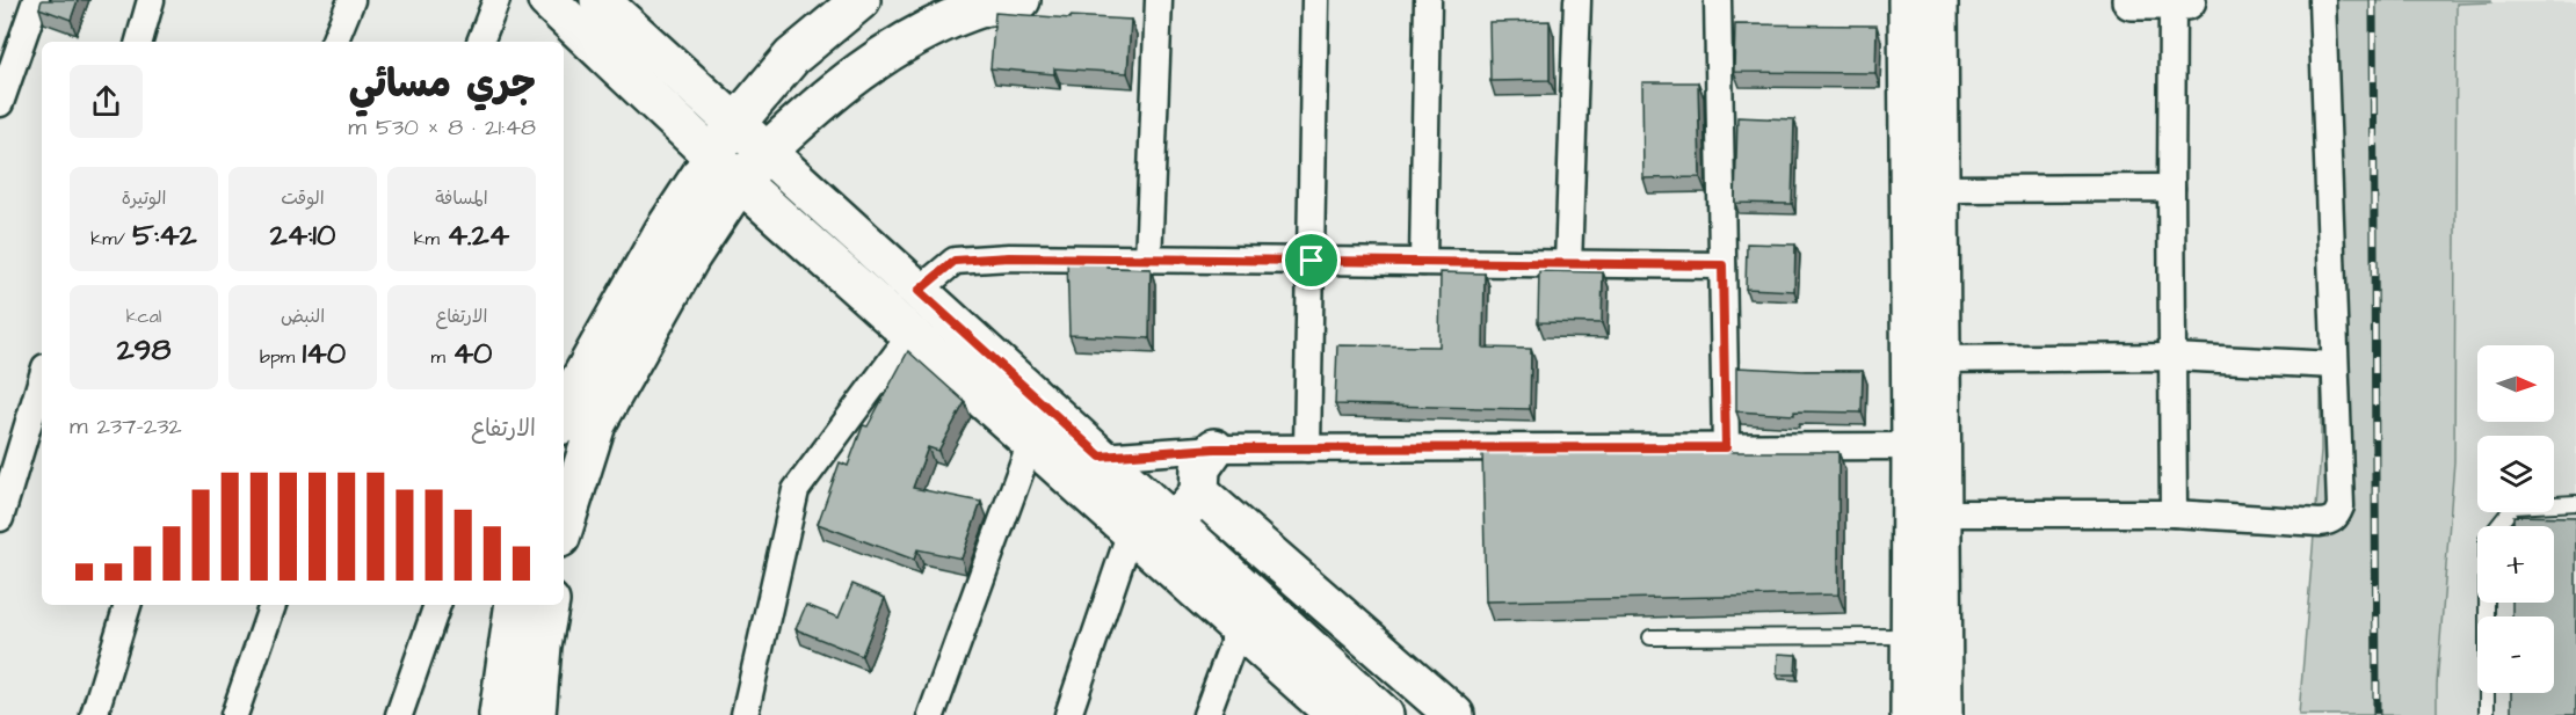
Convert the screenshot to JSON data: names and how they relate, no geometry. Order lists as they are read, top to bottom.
{
  "north": "right",
  "page": {
    "heading": ["جري مسائي", "21:48 · 8 × 530 m"],
    "stats": [
      ["المسافة", "4.24 km"],
      ["الوقت", "24:10"],
      ["الوتيرة", "5:42 /km"],
      ["الارتفاع", "40 m"],
      ["النبض", "140 bpm"],
      ["kcal", "298"]
    ],
    "map_buttons": ["+", "−"],
    "chart": ["الارتفاع", "232–237 m"]
  }
}
